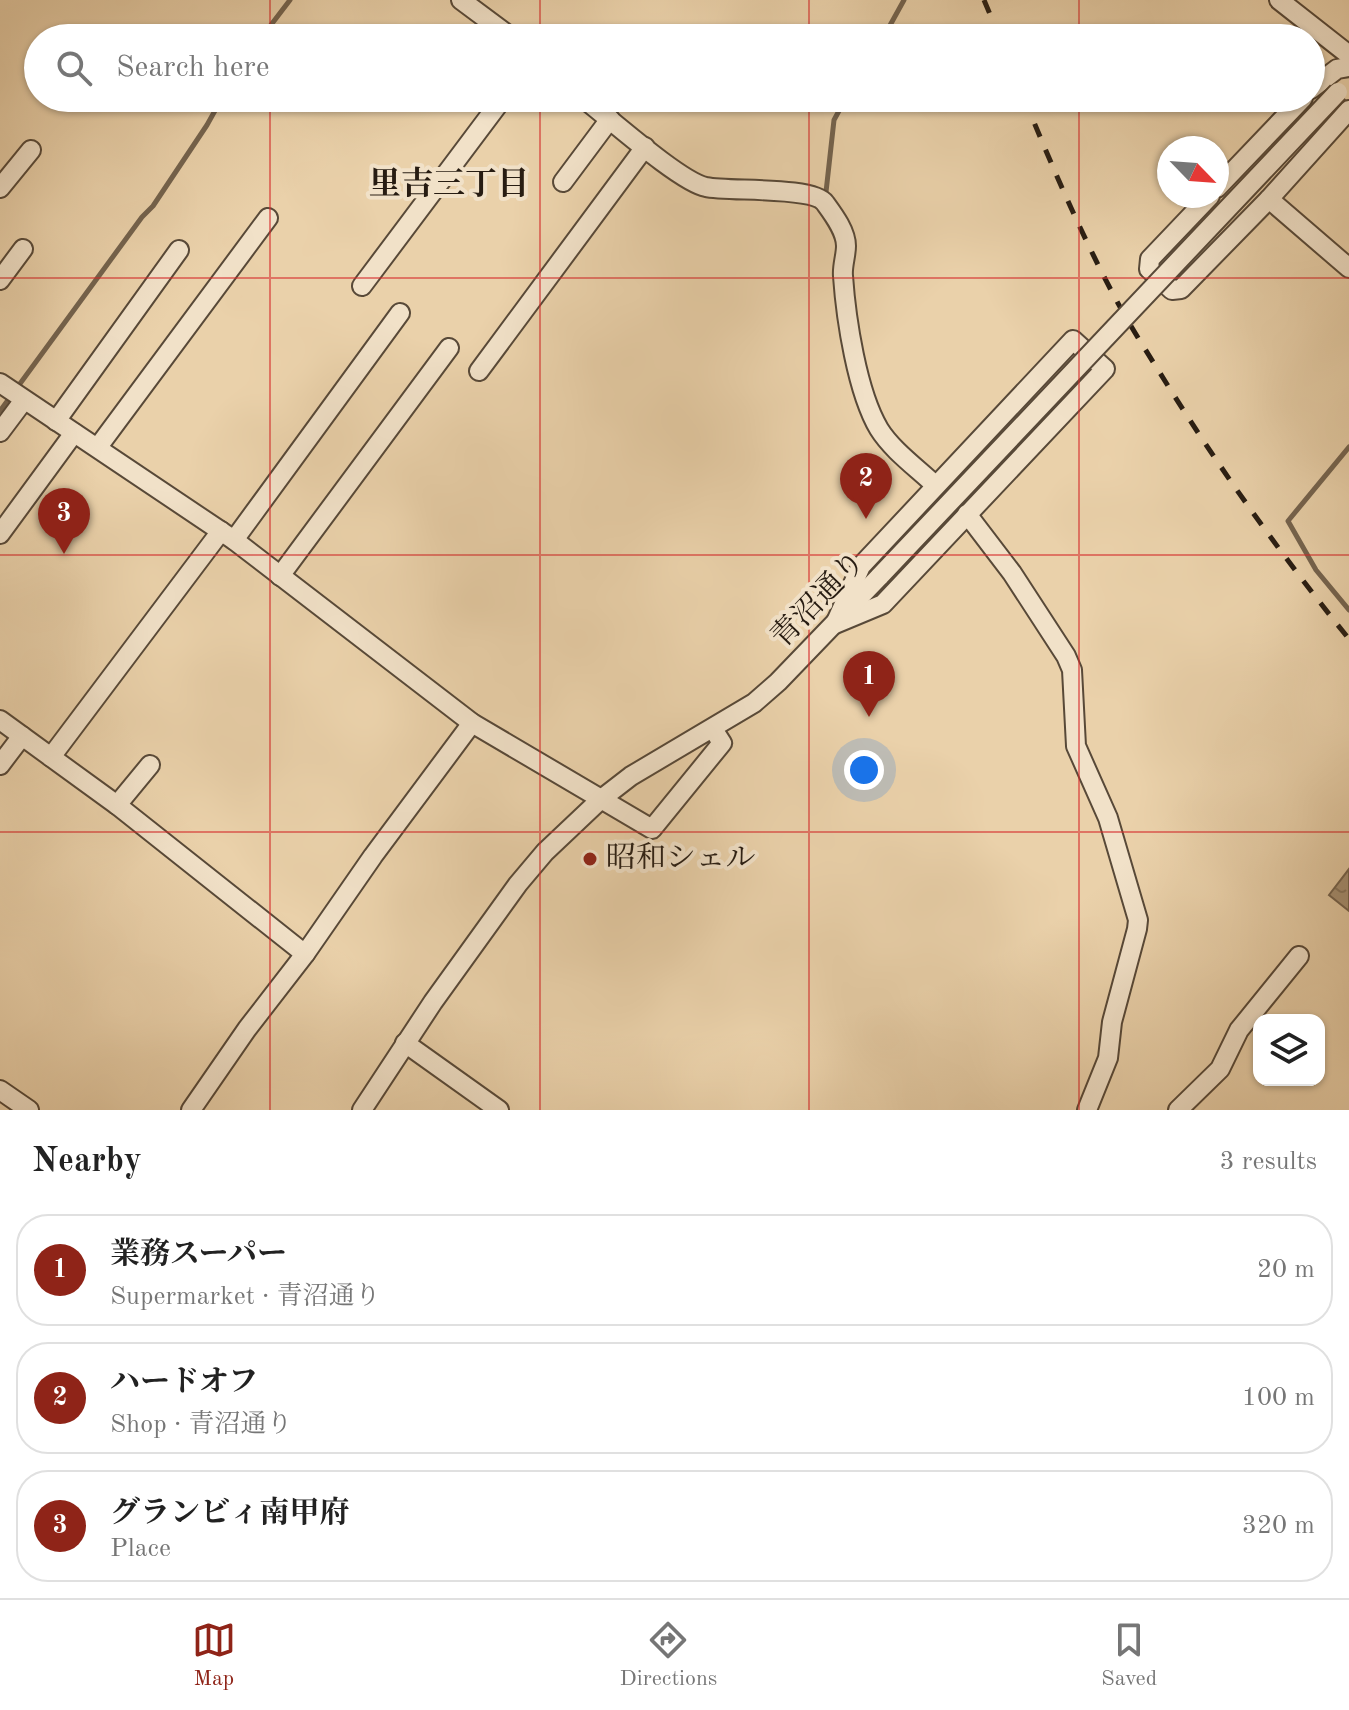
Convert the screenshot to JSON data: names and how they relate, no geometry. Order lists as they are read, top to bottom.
{
  "streets": {
    "street": ["青沼通り"]
  },
  "districts": ["里吉三丁目"],
  "places": ["昭和シェル"],
  "north": "bottom right",
  "page": {
    "search": "Search here",
    "pins": ["2", "3", "1"],
    "heading": ["Nearby", "3 results"],
    "list": [
      {
        "mark": "1",
        "name": "業務スーパー",
        "note": "Supermarket · 青沼通り",
        "value": "20 m"
      },
      {
        "mark": "2",
        "name": "ハードオフ",
        "note": "Shop · 青沼通り",
        "value": "100 m"
      },
      {
        "mark": "3",
        "name": "グランビィ南甲府",
        "note": "Place",
        "value": "320 m"
      }
    ],
    "nav": ["Map", "Directions", "Saved"]
  }
}
